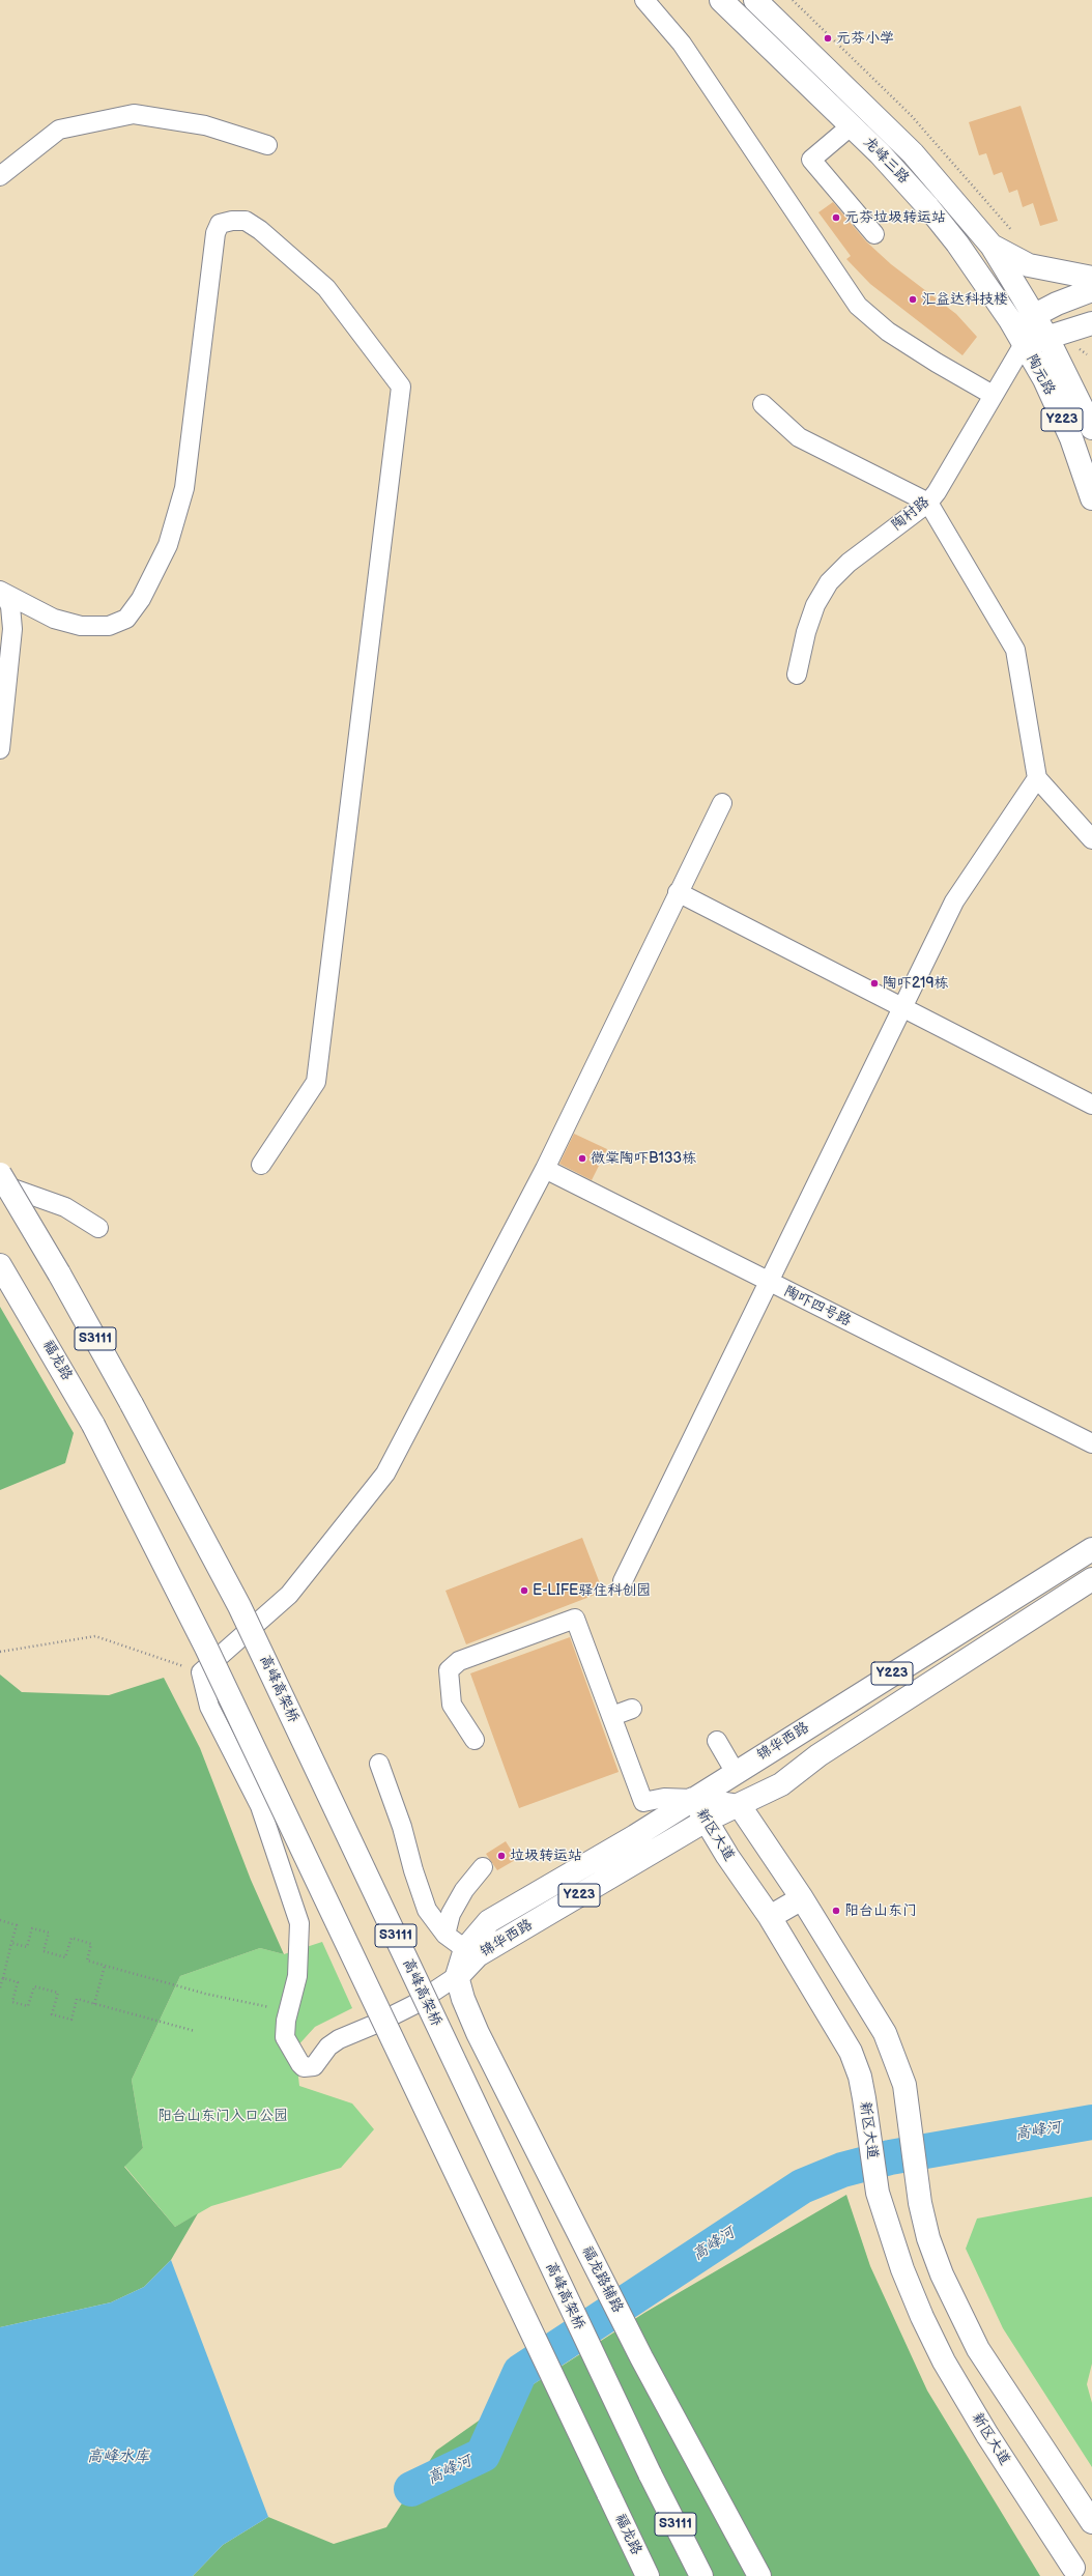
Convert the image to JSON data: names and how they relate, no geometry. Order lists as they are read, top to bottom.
{
  "streets": {
    "main road": [
      "龙峰三路",
      "陶元路",
      "Y223",
      "S3111",
      "福龙路",
      "高峰高架桥",
      "锦华西路",
      "新区大道",
      "福龙路辅路"
    ],
    "street": ["陶村路", "陶吓四号路"]
  },
  "crossings": [
    ["龙峰三路", "陶元路"],
    ["龙峰三路", "陶村路"],
    ["陶元路", "陶村路"],
    ["锦华西路", "新区大道"],
    ["锦华西路", "福龙路辅路"]
  ],
  "water": ["高峰河", "高峰水库"],
  "parks": ["阳台山东门入口公园"],
  "places": [
    "元芬小学",
    "元芬垃圾转运站",
    "汇益达科技楼",
    "陶吓219栋",
    "微棠陶吓B133栋",
    "E-LIFE驿住科创园",
    "垃圾转运站",
    "阳台山东门"
  ]
}
